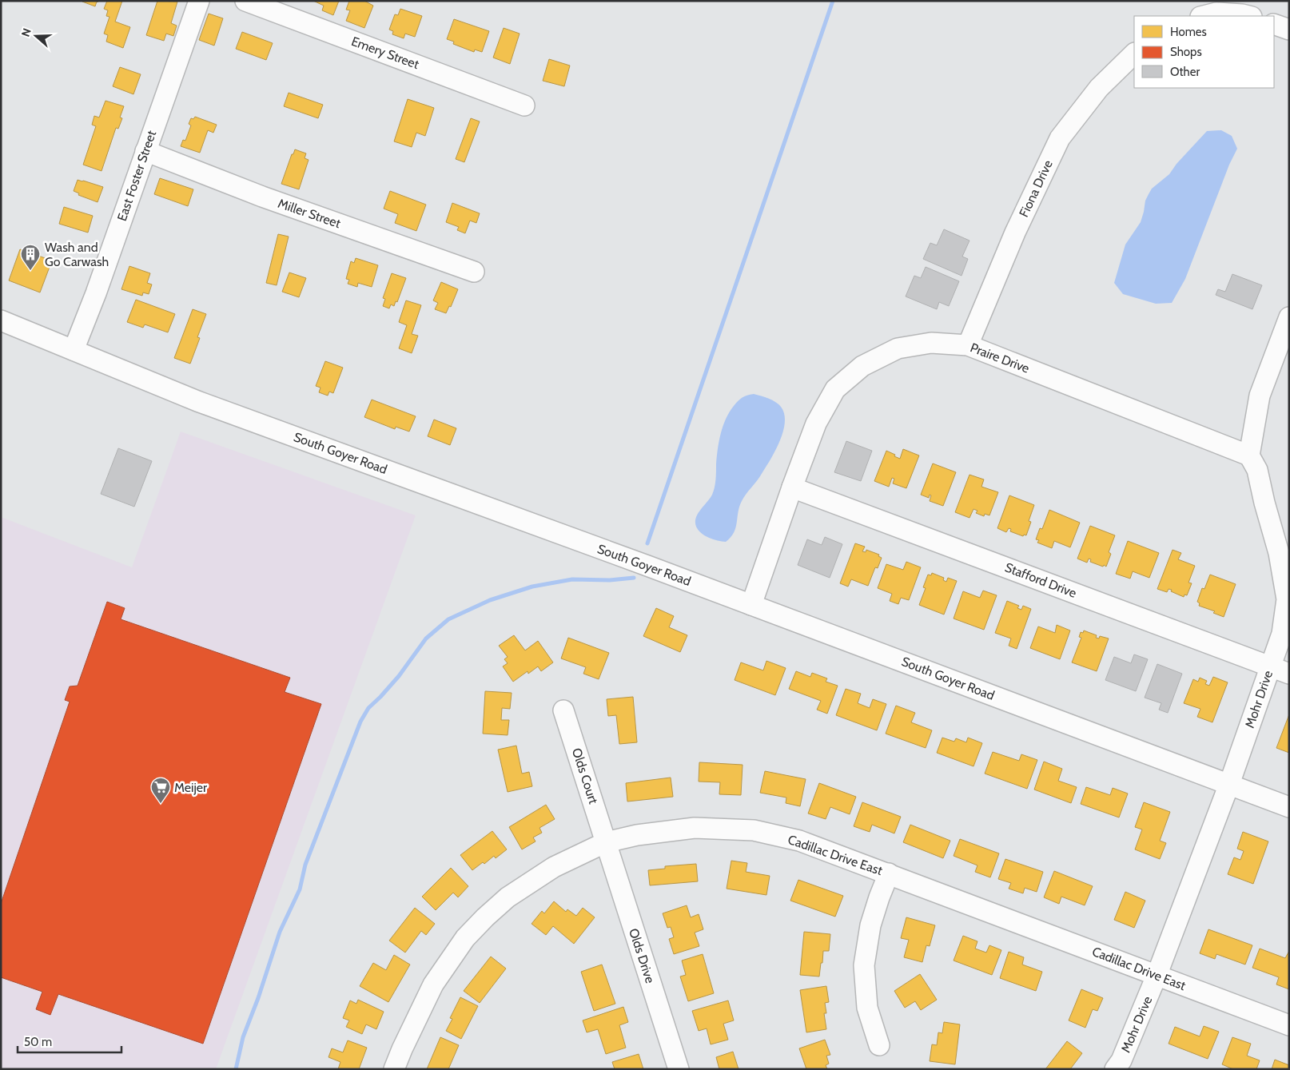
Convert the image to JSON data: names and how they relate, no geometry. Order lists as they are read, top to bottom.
{
  "streets": {
    "street": [
      "Emery Street",
      "East Foster Street",
      "Fiona Drive",
      "Miller Street",
      "Praire Drive",
      "South Goyer Road",
      "Stafford Drive",
      "Mohr Drive",
      "Olds Court",
      "Cadillac Drive East",
      "Olds Drive"
    ]
  },
  "crossings": [
    ["East Foster Street", "Miller Street"],
    ["East Foster Street", "South Goyer Road"],
    ["Fiona Drive", "Praire Drive"],
    ["Praire Drive", "South Goyer Road"],
    ["Praire Drive", "Stafford Drive"],
    ["Praire Drive", "Mohr Drive"],
    ["South Goyer Road", "Mohr Drive"],
    ["Stafford Drive", "Mohr Drive"],
    ["Mohr Drive", "Cadillac Drive East"],
    ["Olds Court", "Cadillac Drive East"],
    ["Olds Court", "Olds Drive"],
    ["Cadillac Drive East", "Olds Drive"]
  ],
  "places": {
    "building": ["Wash and Go Carwash"],
    "supermarket": ["Meijer"]
  },
  "legend": ["Homes", "Shops", "Other"],
  "scale_bar": "50 m",
  "north": "left"
}
